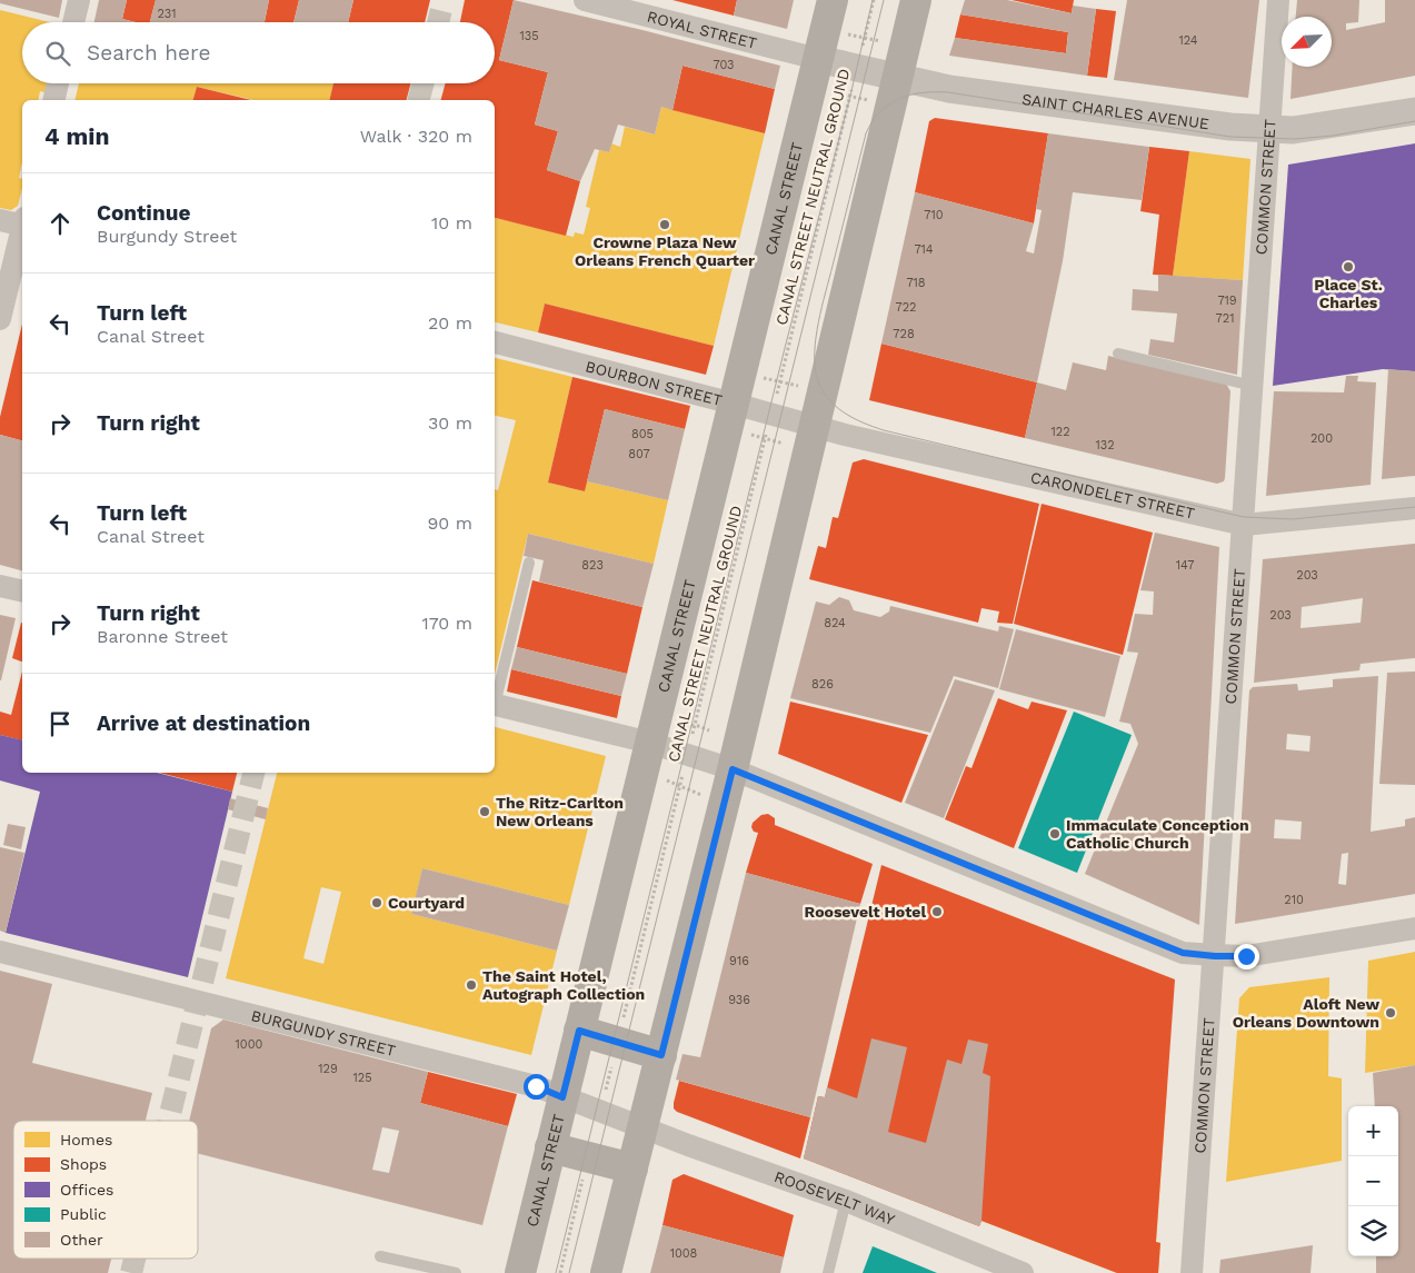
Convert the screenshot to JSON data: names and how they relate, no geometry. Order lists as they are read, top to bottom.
{
  "streets": {
    "main road": ["CANAL STREET"],
    "street": [
      "ROYAL STREET",
      "SAINT CHARLES AVENUE",
      "COMMON STREET",
      "BOURBON STREET",
      "CARONDELET STREET",
      "BURGUNDY STREET",
      "ROOSEVELT WAY"
    ],
    "path": ["CANAL STREET NEUTRAL GROUND"]
  },
  "crossings": [
    ["ROYAL STREET", "SAINT CHARLES AVENUE"],
    ["ROYAL STREET", "CANAL STREET"],
    ["SAINT CHARLES AVENUE", "COMMON STREET"],
    ["SAINT CHARLES AVENUE", "CANAL STREET NEUTRAL GROUND"],
    ["SAINT CHARLES AVENUE", "CANAL STREET"],
    ["COMMON STREET", "CARONDELET STREET"],
    ["CANAL STREET NEUTRAL GROUND", "BOURBON STREET"],
    ["CANAL STREET NEUTRAL GROUND", "BURGUNDY STREET"],
    ["CANAL STREET", "BOURBON STREET"],
    ["CANAL STREET", "BURGUNDY STREET"],
    ["BOURBON STREET", "CARONDELET STREET"],
    ["BURGUNDY STREET", "ROOSEVELT WAY"]
  ],
  "places": [
    "Crowne Plaza New Orleans French Quarter",
    "Place St. Charles",
    "The Ritz-Carlton New Orleans",
    "Immaculate Conception Catholic Church",
    "Courtyard",
    "Roosevelt Hotel",
    "The Saint Hotel, Autograph Collection",
    "Aloft New Orleans Downtown"
  ],
  "house_numbers": [
    "231",
    "135",
    "124",
    "703",
    "710",
    "714",
    "718",
    "719",
    "722",
    "721",
    "728",
    "122",
    "805",
    "200",
    "132",
    "807",
    "823",
    "147",
    "203",
    "203",
    "824",
    "826",
    "210",
    "916",
    "936",
    "1000",
    "129",
    "125",
    "1008"
  ],
  "legend": [
    "Homes",
    "Shops",
    "Offices",
    "Public",
    "Other"
  ],
  "north": "bottom left",
  "page": {
    "search": "Search here",
    "heading": ["4 min", "Walk · 320 m"],
    "list": [
      ["Continue", "Burgundy Street", "10 m"],
      ["Turn left", "Canal Street", "20 m"],
      ["Turn right", "30 m"],
      ["Turn left", "Canal Street", "90 m"],
      ["Turn right", "Baronne Street", "170 m"],
      "Arrive at destination"
    ],
    "map_buttons": ["+", "−"]
  }
}
